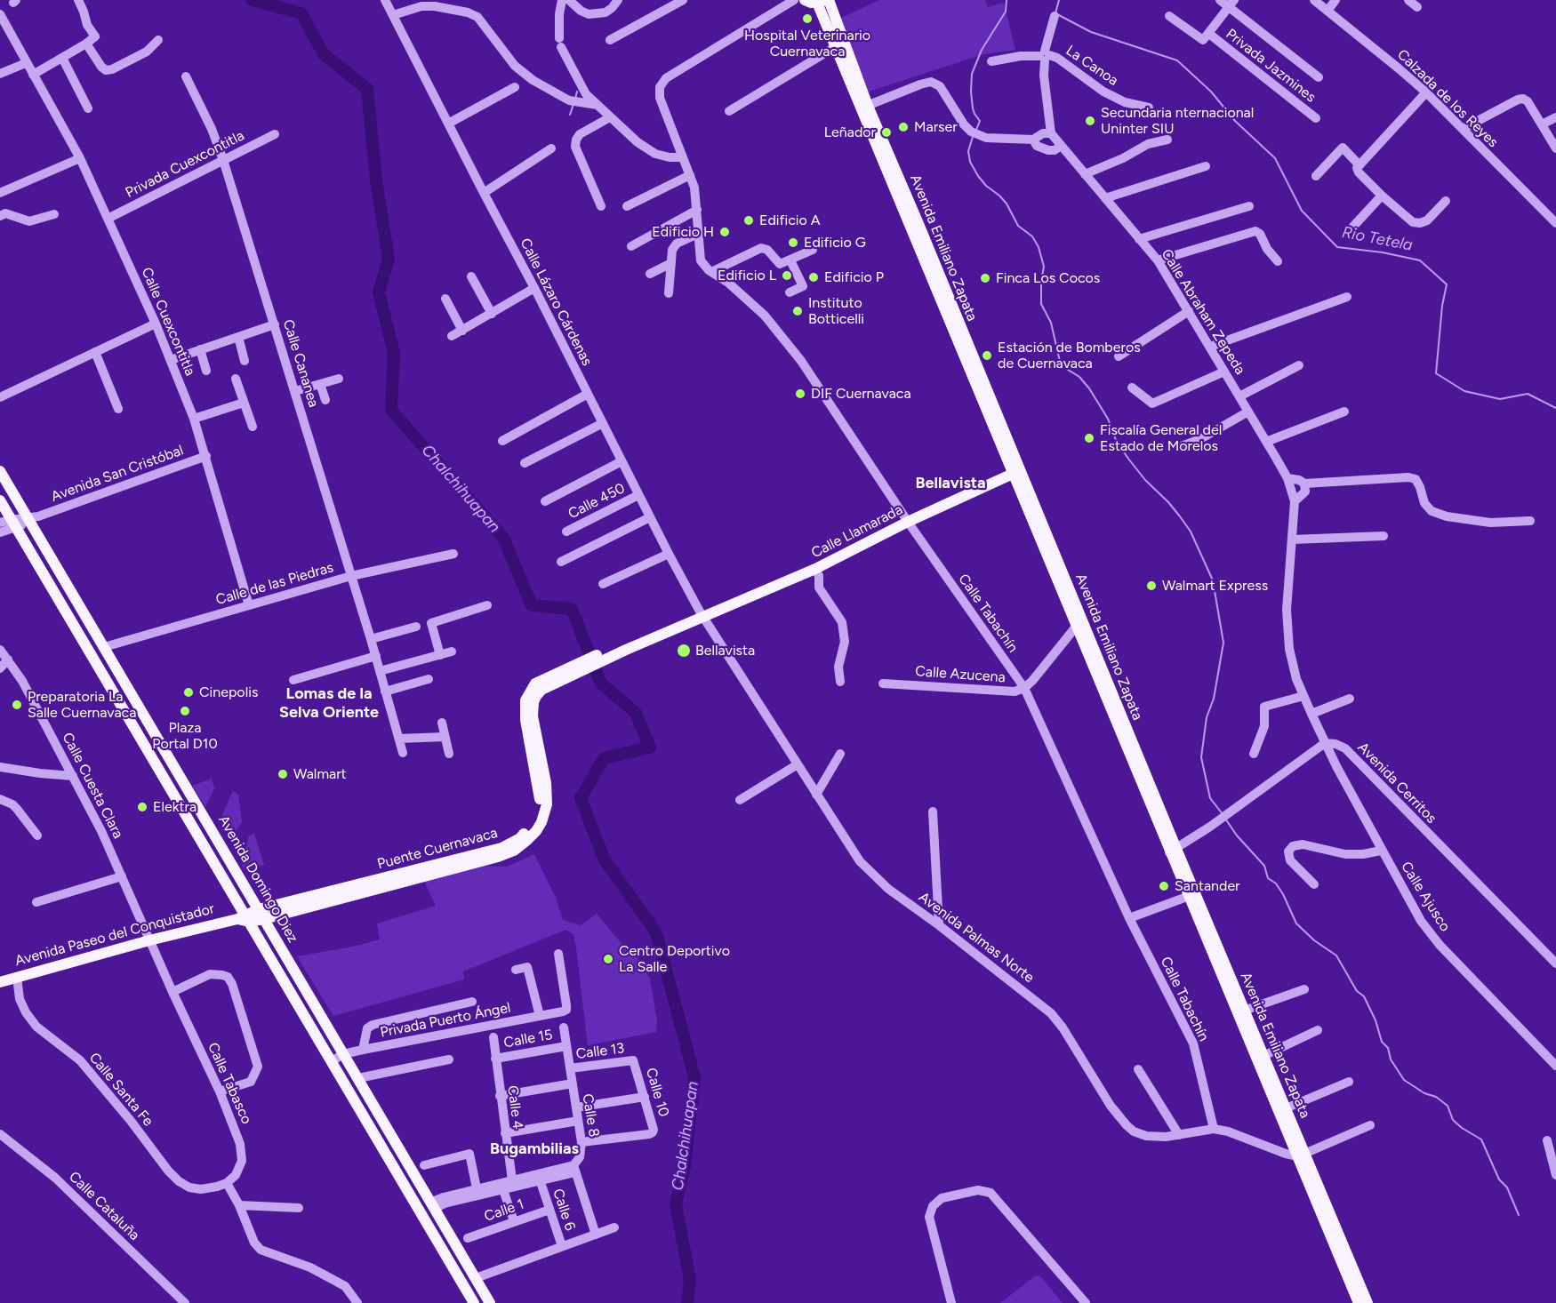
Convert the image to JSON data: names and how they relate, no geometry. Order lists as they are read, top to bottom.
{
  "streets": {
    "main road": [
      "Avenida Emiliano Zapata",
      "Calle Llamarada",
      "Puente Cuernavaca",
      "Avenida Domingo Diez",
      "Avenida Paseo del Conquistador"
    ],
    "street": [
      "La Canoa",
      "Privada Jazmines",
      "Calzada de los Reyes",
      "Privada Cuexcontitla",
      "Calle Lázaro Cárdenas",
      "Calle Abraham Zepeda",
      "Calle Cuexcontitla",
      "Calle Cananea",
      "Avenida San Cristóbal",
      "Calle 450",
      "Calle de las Piedras",
      "Calle Tabachín",
      "Calle Azucena",
      "Avenida Cerritos",
      "Calle Cuesta Clara",
      "Calle Ajusco",
      "Avenida Palmas Norte",
      "Privada Puerto Ángel",
      "Calle 15",
      "Calle 13",
      "Calle Tabasco",
      "Calle Santa Fe",
      "Calle 10",
      "Calle 4",
      "Calle 8",
      "Calle Cataluña",
      "Calle 6",
      "Calle 1"
    ]
  },
  "crossings": [
    ["La Canoa", "Calle Abraham Zepeda"],
    ["Privada Cuexcontitla", "Calle Cuexcontitla"],
    ["Privada Cuexcontitla", "Calle Cananea"],
    ["Avenida Emiliano Zapata", "Calle Llamarada"],
    ["Avenida Emiliano Zapata", "Calle Azucena"],
    ["Avenida Emiliano Zapata", "Avenida Palmas Norte"],
    ["Calle Lázaro Cárdenas", "Calle 450"],
    ["Calle Lázaro Cárdenas", "Calle Llamarada"],
    ["Calle Lázaro Cárdenas", "Puente Cuernavaca"],
    ["Calle Lázaro Cárdenas", "Avenida Palmas Norte"],
    ["Calle Abraham Zepeda", "Avenida Cerritos"],
    ["Calle Abraham Zepeda", "Calle Ajusco"],
    ["Calle Cuexcontitla", "Avenida San Cristóbal"],
    ["Calle Cuexcontitla", "Calle de las Piedras"],
    ["Calle Cananea", "Calle de las Piedras"],
    ["Avenida San Cristóbal", "Avenida Domingo Diez"],
    ["Calle Llamarada", "Calle Tabachín"],
    ["Calle Llamarada", "Puente Cuernavaca"],
    ["Calle Llamarada", "Avenida Palmas Norte"],
    ["Calle de las Piedras", "Avenida Domingo Diez"],
    ["Calle Tabachín", "Calle Azucena"],
    ["Calle Tabachín", "Avenida Palmas Norte"],
    ["Avenida Cerritos", "Calle Ajusco"],
    ["Calle Cuesta Clara", "Avenida Paseo del Conquistador"],
    ["Calle Cuesta Clara", "Calle Tabasco"],
    ["Puente Cuernavaca", "Avenida Domingo Diez"],
    ["Puente Cuernavaca", "Avenida Paseo del Conquistador"],
    ["Puente Cuernavaca", "Avenida Palmas Norte"],
    ["Avenida Domingo Diez", "Avenida Paseo del Conquistador"],
    ["Avenida Domingo Diez", "Privada Puerto Ángel"],
    ["Avenida Paseo del Conquistador", "Calle Tabasco"],
    ["Avenida Paseo del Conquistador", "Calle Santa Fe"],
    ["Calle 15", "Calle 4"],
    ["Calle 15", "Calle 8"],
    ["Calle 13", "Calle 10"],
    ["Calle 13", "Calle 8"],
    ["Calle Tabasco", "Calle Santa Fe"],
    ["Calle 10", "Calle 8"],
    ["Calle 6", "Calle 1"]
  ],
  "districts": ["Bellavista", "Lomas de la Selva Oriente", "Bugambilias"],
  "water": ["Rio Tetela", "Chalchihuapan"],
  "places": [
    "Hospital Veterinario Cuernavaca",
    "Secundaria nternacional Uninter SIU",
    "Marser",
    "Leñador",
    "Edificio A",
    "Edificio H",
    "Edificio G",
    "Edificio L",
    "Edificio P",
    "Finca Los Cocos",
    "Instituto Botticelli",
    "Estación de Bomberos de Cuernavaca",
    "DIF Cuernavaca",
    "Fiscalía General del Estado de Morelos",
    "Walmart Express",
    "Bellavista",
    "Cinepolis",
    "Preparatoria La Salle Cuernavaca",
    "Plaza Portal D10",
    "Walmart",
    "Elektra",
    "Santander",
    "Centro Deportivo La Salle"
  ]
}
